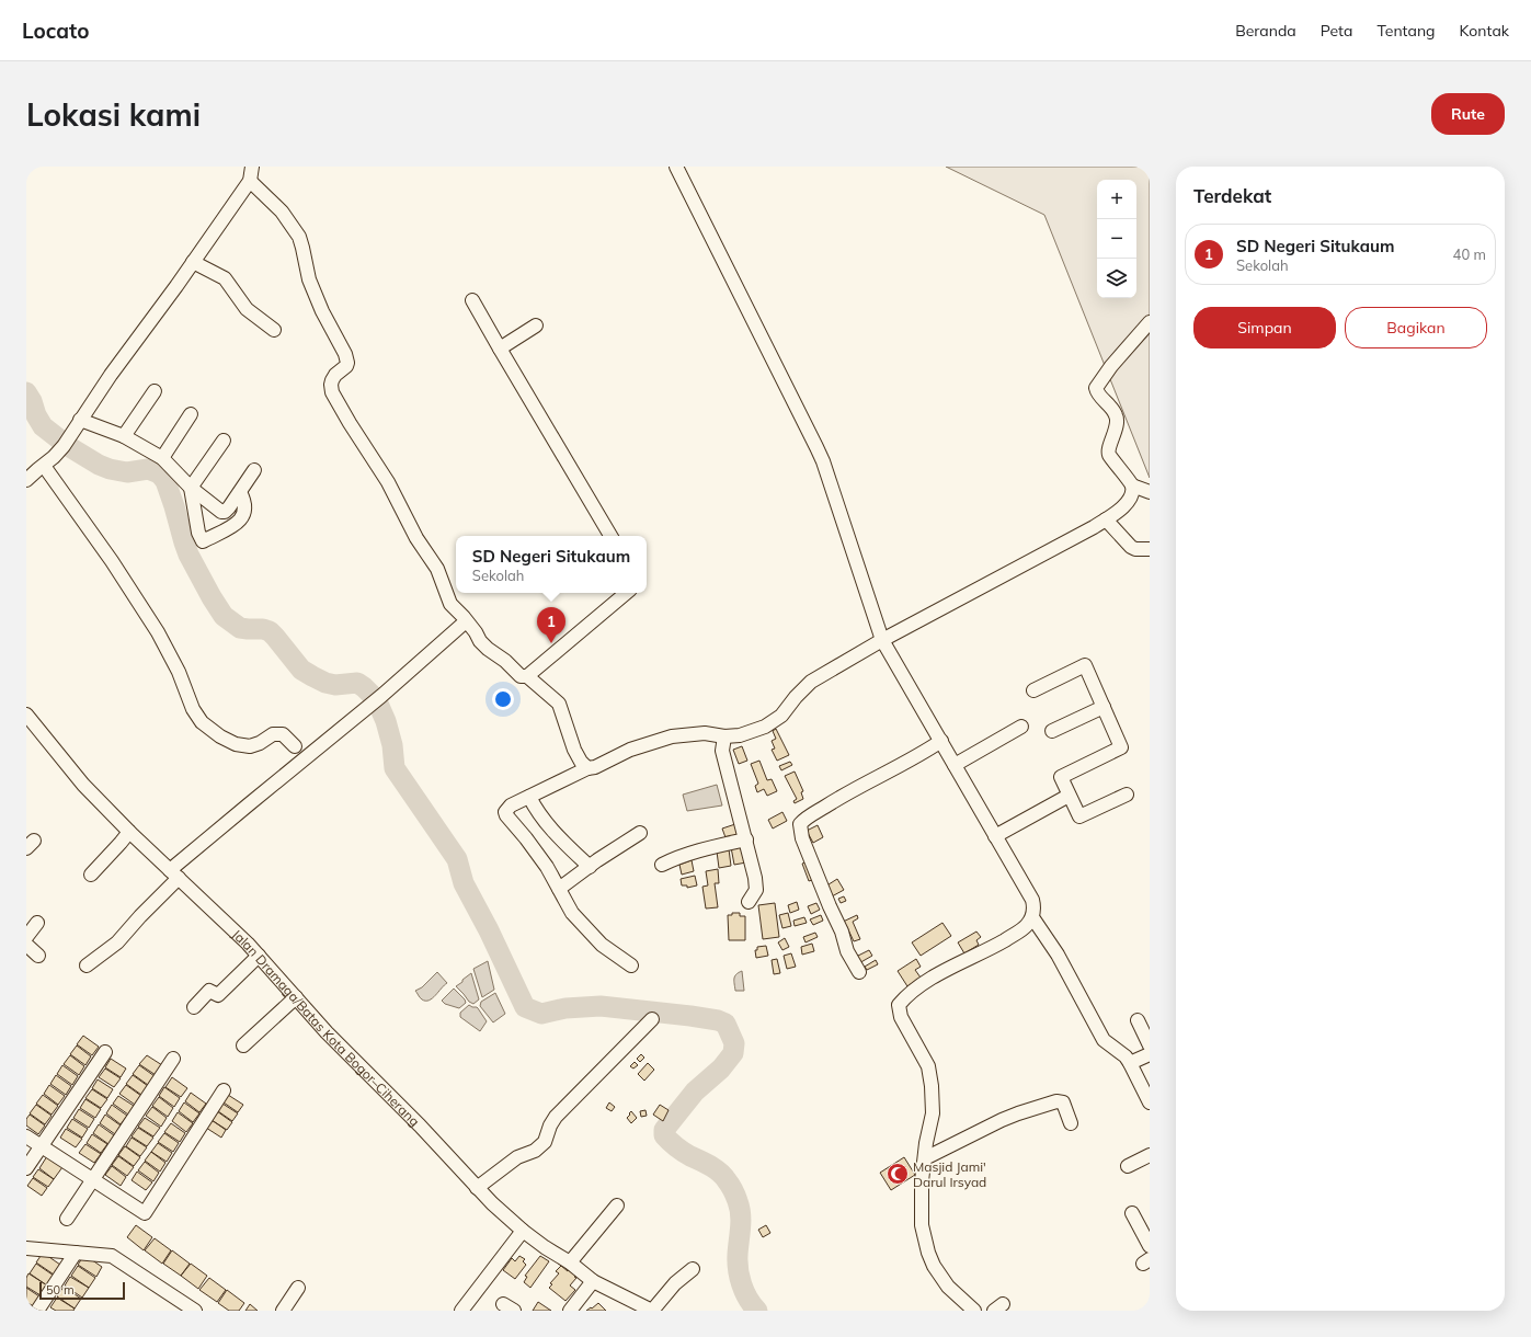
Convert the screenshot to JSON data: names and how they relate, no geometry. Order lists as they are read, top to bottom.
{
  "streets": {
    "street": ["Jalan Dramaga/Batas Kota Bogor–Ciherang"]
  },
  "places": {
    "mosque": ["Masjid Jami' Darul Irsyad"]
  },
  "scale_bar": "50 m",
  "page": {
    "header": "Locato",
    "nav": [
      "Beranda",
      "Peta",
      "Tentang",
      "Kontak"
    ],
    "buttons": [
      "Rute",
      ["Simpan", "Bagikan"]
    ],
    "title": "Lokasi kami",
    "heading": "Terdekat",
    "map_buttons": ["+", "−"],
    "list": [
      {
        "mark": "1",
        "name": "SD Negeri Situkaum",
        "note": "Sekolah",
        "value": "40 m"
      }
    ],
    "popup": ["SD Negeri Situkaum", "Sekolah"],
    "pins": "1",
    "scale": "50 m"
  }
}
